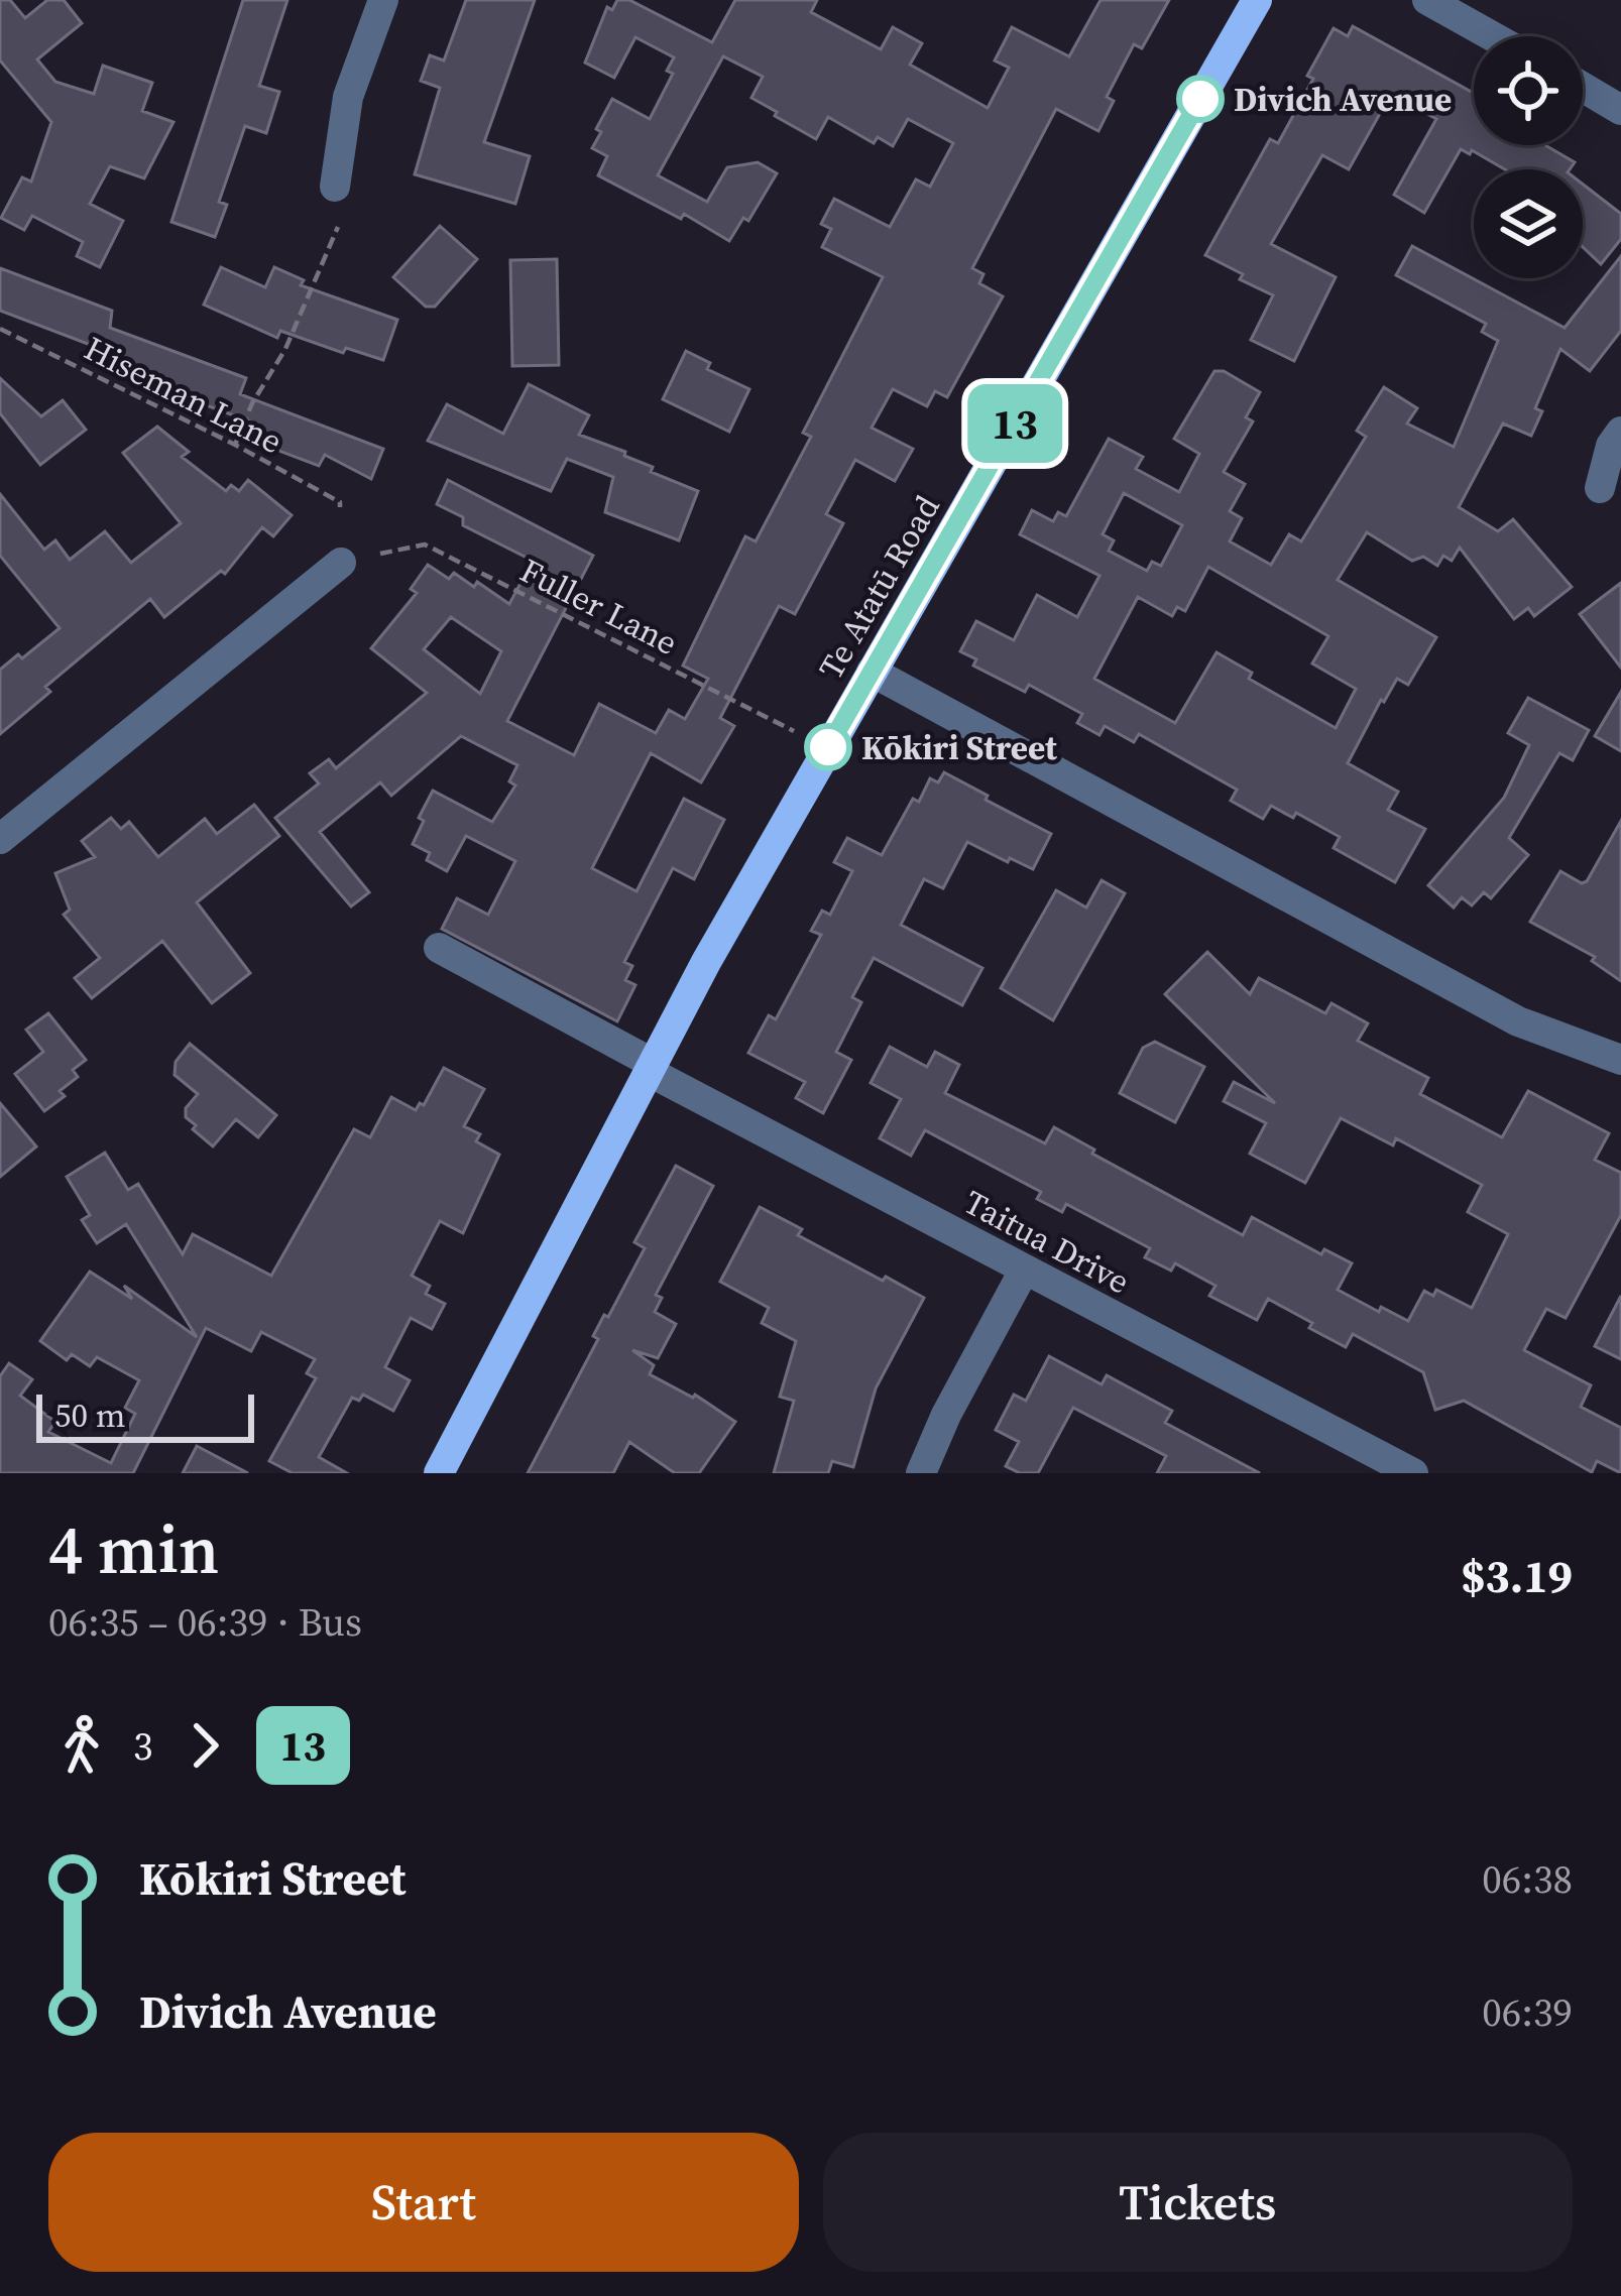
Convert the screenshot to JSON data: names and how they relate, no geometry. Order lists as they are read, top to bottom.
{
  "streets": {
    "main road": ["Te Atatū Road"],
    "street": ["Taitua Drive"],
    "path": ["Hiseman Lane", "Fuller Lane"]
  },
  "crossings": [
    ["Te Atatū Road", "Taitua Drive"]
  ],
  "places": ["Divich Avenue", "Kōkiri Street"],
  "lines": ["bus line 13"],
  "scale_bar": "50 m",
  "page": {
    "on_map": "13",
    "scale": "50 m",
    "heading": ["4 min", "06:35 – 06:39 · Bus", "$3.19"],
    "legs": ["3", "13"],
    "list": [
      {
        "name": "Kōkiri Street",
        "value": "06:38"
      },
      {
        "name": "Divich Avenue",
        "value": "06:39"
      }
    ],
    "buttons": ["Start", "Tickets"]
  }
}
